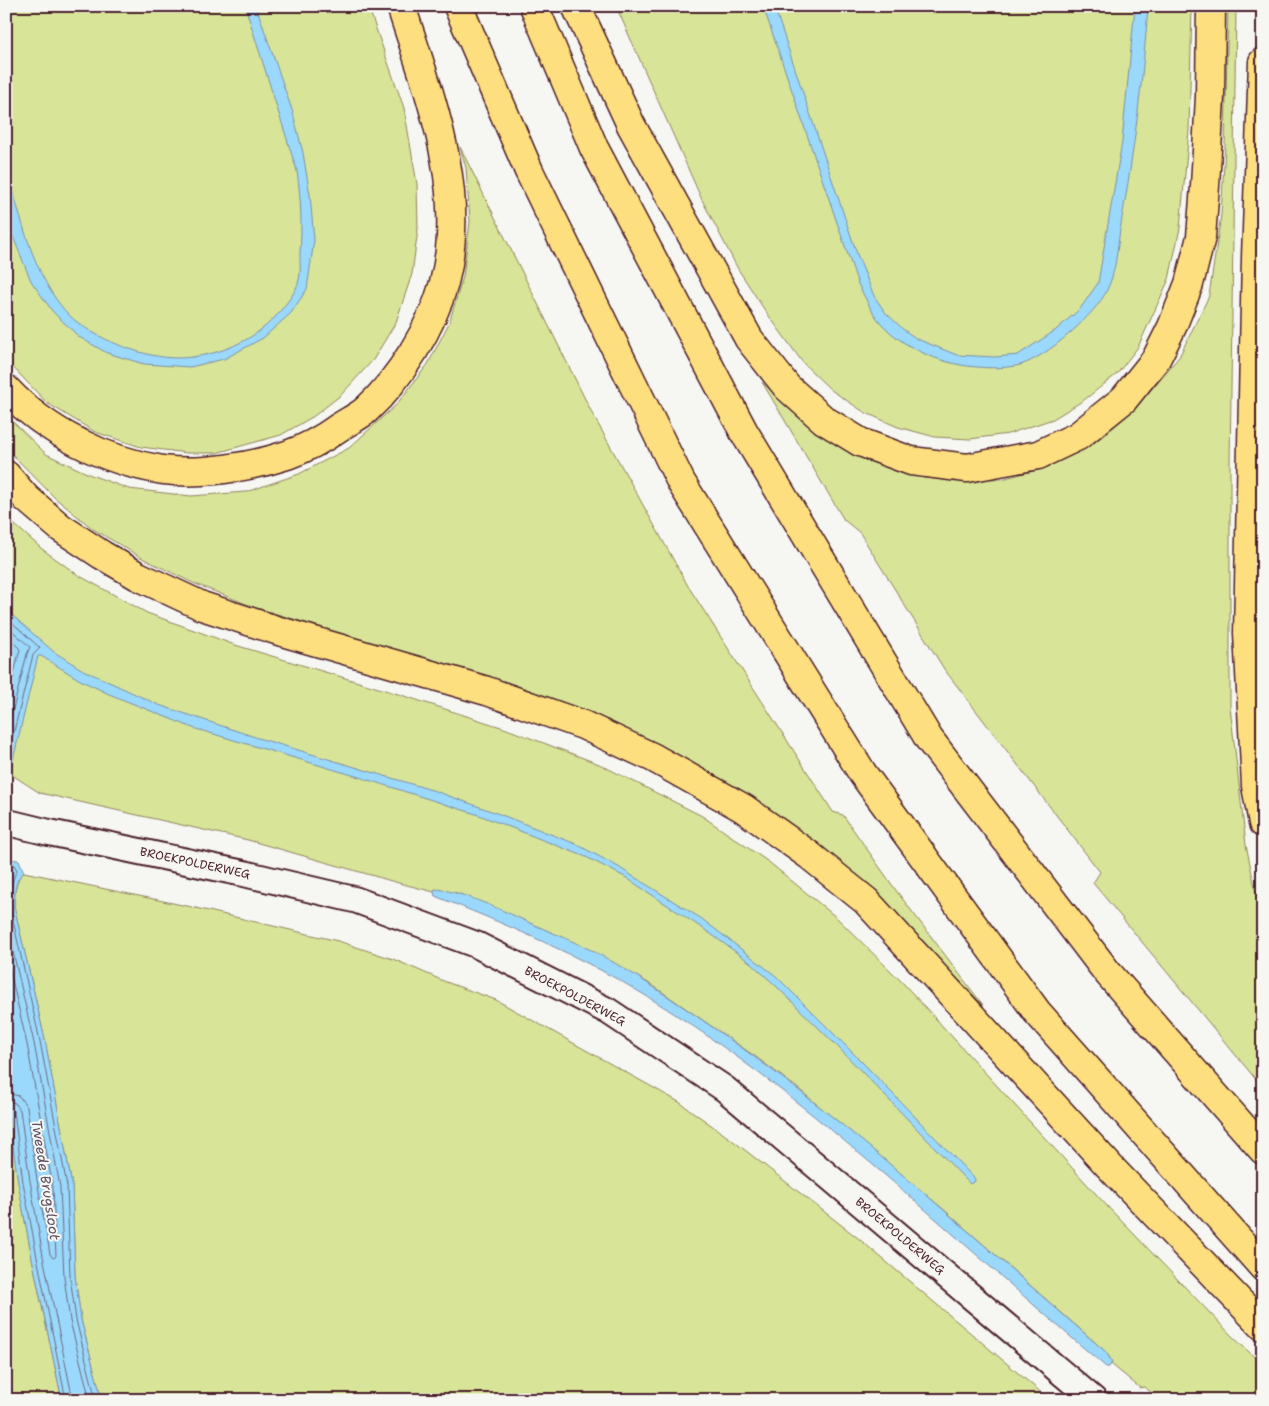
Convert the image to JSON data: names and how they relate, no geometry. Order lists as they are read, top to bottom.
{
  "streets": {
    "street": ["BROEKPOLDERWEG"]
  },
  "water": ["Tweede Brugsloot"]
}
